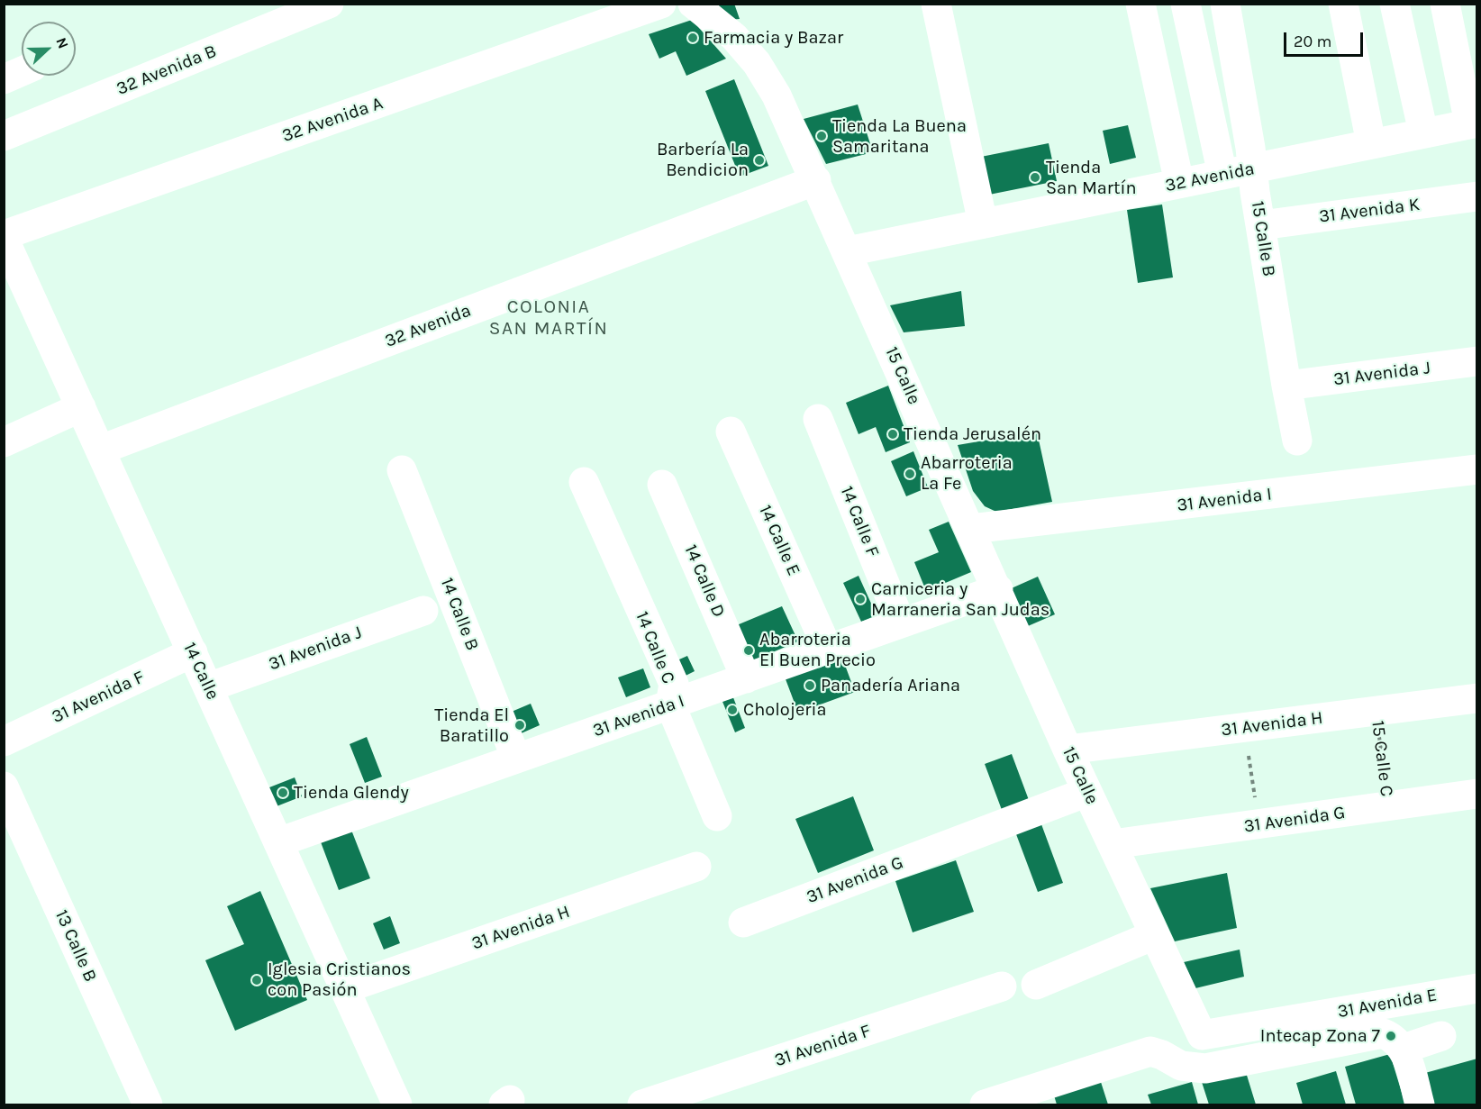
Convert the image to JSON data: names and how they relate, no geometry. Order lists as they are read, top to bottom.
{
  "streets": {
    "street": [
      "32 Avenida B",
      "32 Avenida A",
      "32 Avenida",
      "31 Avenida K",
      "15 Calle B",
      "31 Avenida J",
      "15 Calle",
      "31 Avenida I",
      "14 Calle F",
      "14 Calle E",
      "14 Calle D",
      "14 Calle B",
      "14 Calle C",
      "14 Calle",
      "31 Avenida F",
      "31 Avenida H",
      "31 Avenida G",
      "13 Calle B",
      "31 Avenida E"
    ],
    "path": ["15 Calle C"]
  },
  "crossings": [
    ["32 Avenida A", "14 Calle"],
    ["32 Avenida", "15 Calle B"],
    ["32 Avenida", "15 Calle"],
    ["32 Avenida", "14 Calle"],
    ["31 Avenida K", "15 Calle B"],
    ["15 Calle B", "31 Avenida J"],
    ["31 Avenida J", "14 Calle"],
    ["15 Calle", "31 Avenida I"],
    ["15 Calle", "31 Avenida H"],
    ["15 Calle", "31 Avenida G"],
    ["15 Calle", "31 Avenida E"],
    ["31 Avenida I", "14 Calle F"],
    ["31 Avenida I", "14 Calle E"],
    ["31 Avenida I", "14 Calle D"],
    ["31 Avenida I", "14 Calle B"],
    ["31 Avenida I", "14 Calle C"],
    ["31 Avenida I", "14 Calle"],
    ["14 Calle", "31 Avenida F"],
    ["14 Calle", "31 Avenida H"],
    ["31 Avenida H", "15 Calle C"],
    ["15 Calle C", "31 Avenida G"]
  ],
  "districts": ["COLONIA SAN MARTÍN"],
  "places": [
    "Farmacia y Bazar",
    "Tienda La Buena Samaritana",
    "Barbería La Bendicion",
    "Tienda San Martín",
    "Tienda Jerusalén",
    "Abarroteria La Fe",
    "Carniceria y Marraneria San Judas",
    "Abarroteria El Buen Precio",
    "Panadería Ariana",
    "Cholojeria",
    "Tienda El Baratillo",
    "Tienda Glendy",
    "Iglesia Cristianos con Pasión",
    "Intecap Zona 7"
  ],
  "scale_bar": "20 m",
  "north": "right"
}
